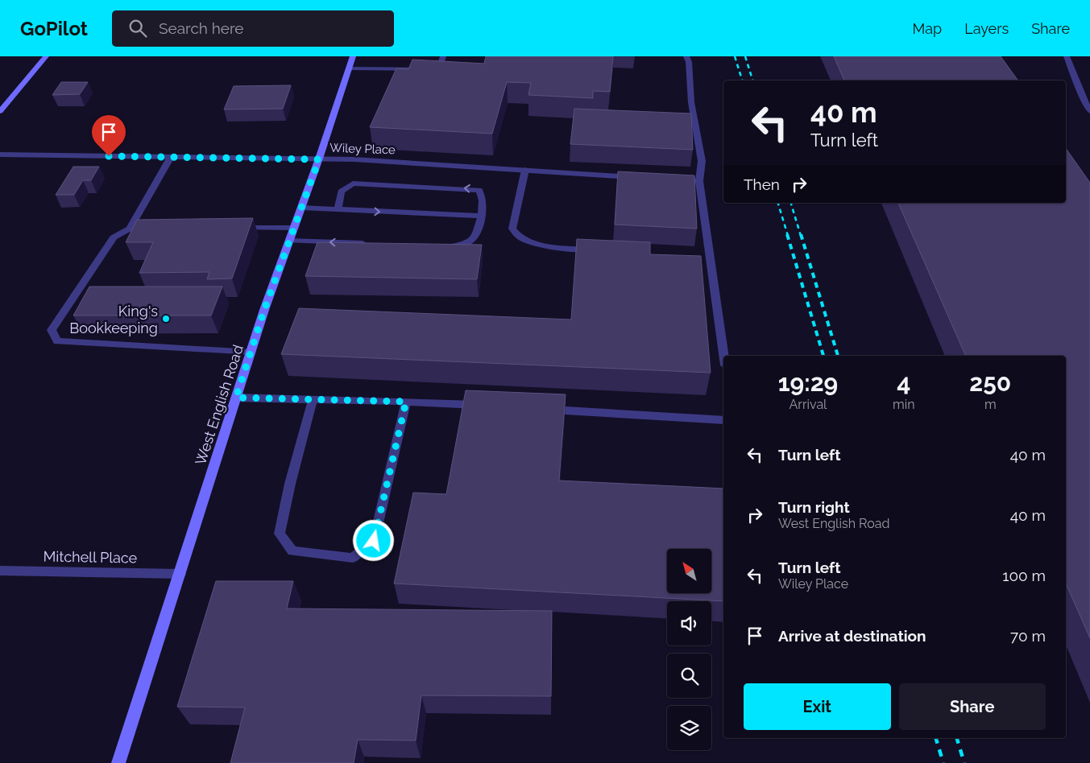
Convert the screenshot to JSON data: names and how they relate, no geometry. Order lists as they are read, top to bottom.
{
  "streets": {
    "main road": ["West English Road"],
    "street": ["Wiley Place", "Mitchell Place"]
  },
  "crossings": [
    ["Wiley Place", "West English Road"],
    ["West English Road", "Mitchell Place"]
  ],
  "places": ["King's Bookkeeping"],
  "north": "top left",
  "page": {
    "header": "GoPilot",
    "search": "Search here",
    "nav": ["Map", "Layers", "Share"],
    "turn": ["40 m", "Turn left"],
    "then": "Then",
    "eta": [
      "19:29",
      "Arrival",
      "4",
      "min",
      "250",
      "m"
    ],
    "list": [
      {
        "name": "Turn left",
        "value": "40 m"
      },
      {
        "name": "Turn right",
        "note": "West English Road",
        "value": "40 m"
      },
      {
        "name": "Turn left",
        "note": "Wiley Place",
        "value": "100 m"
      },
      {
        "name": "Arrive at destination",
        "value": "70 m"
      }
    ],
    "buttons": ["Exit", "Share"]
  }
}
